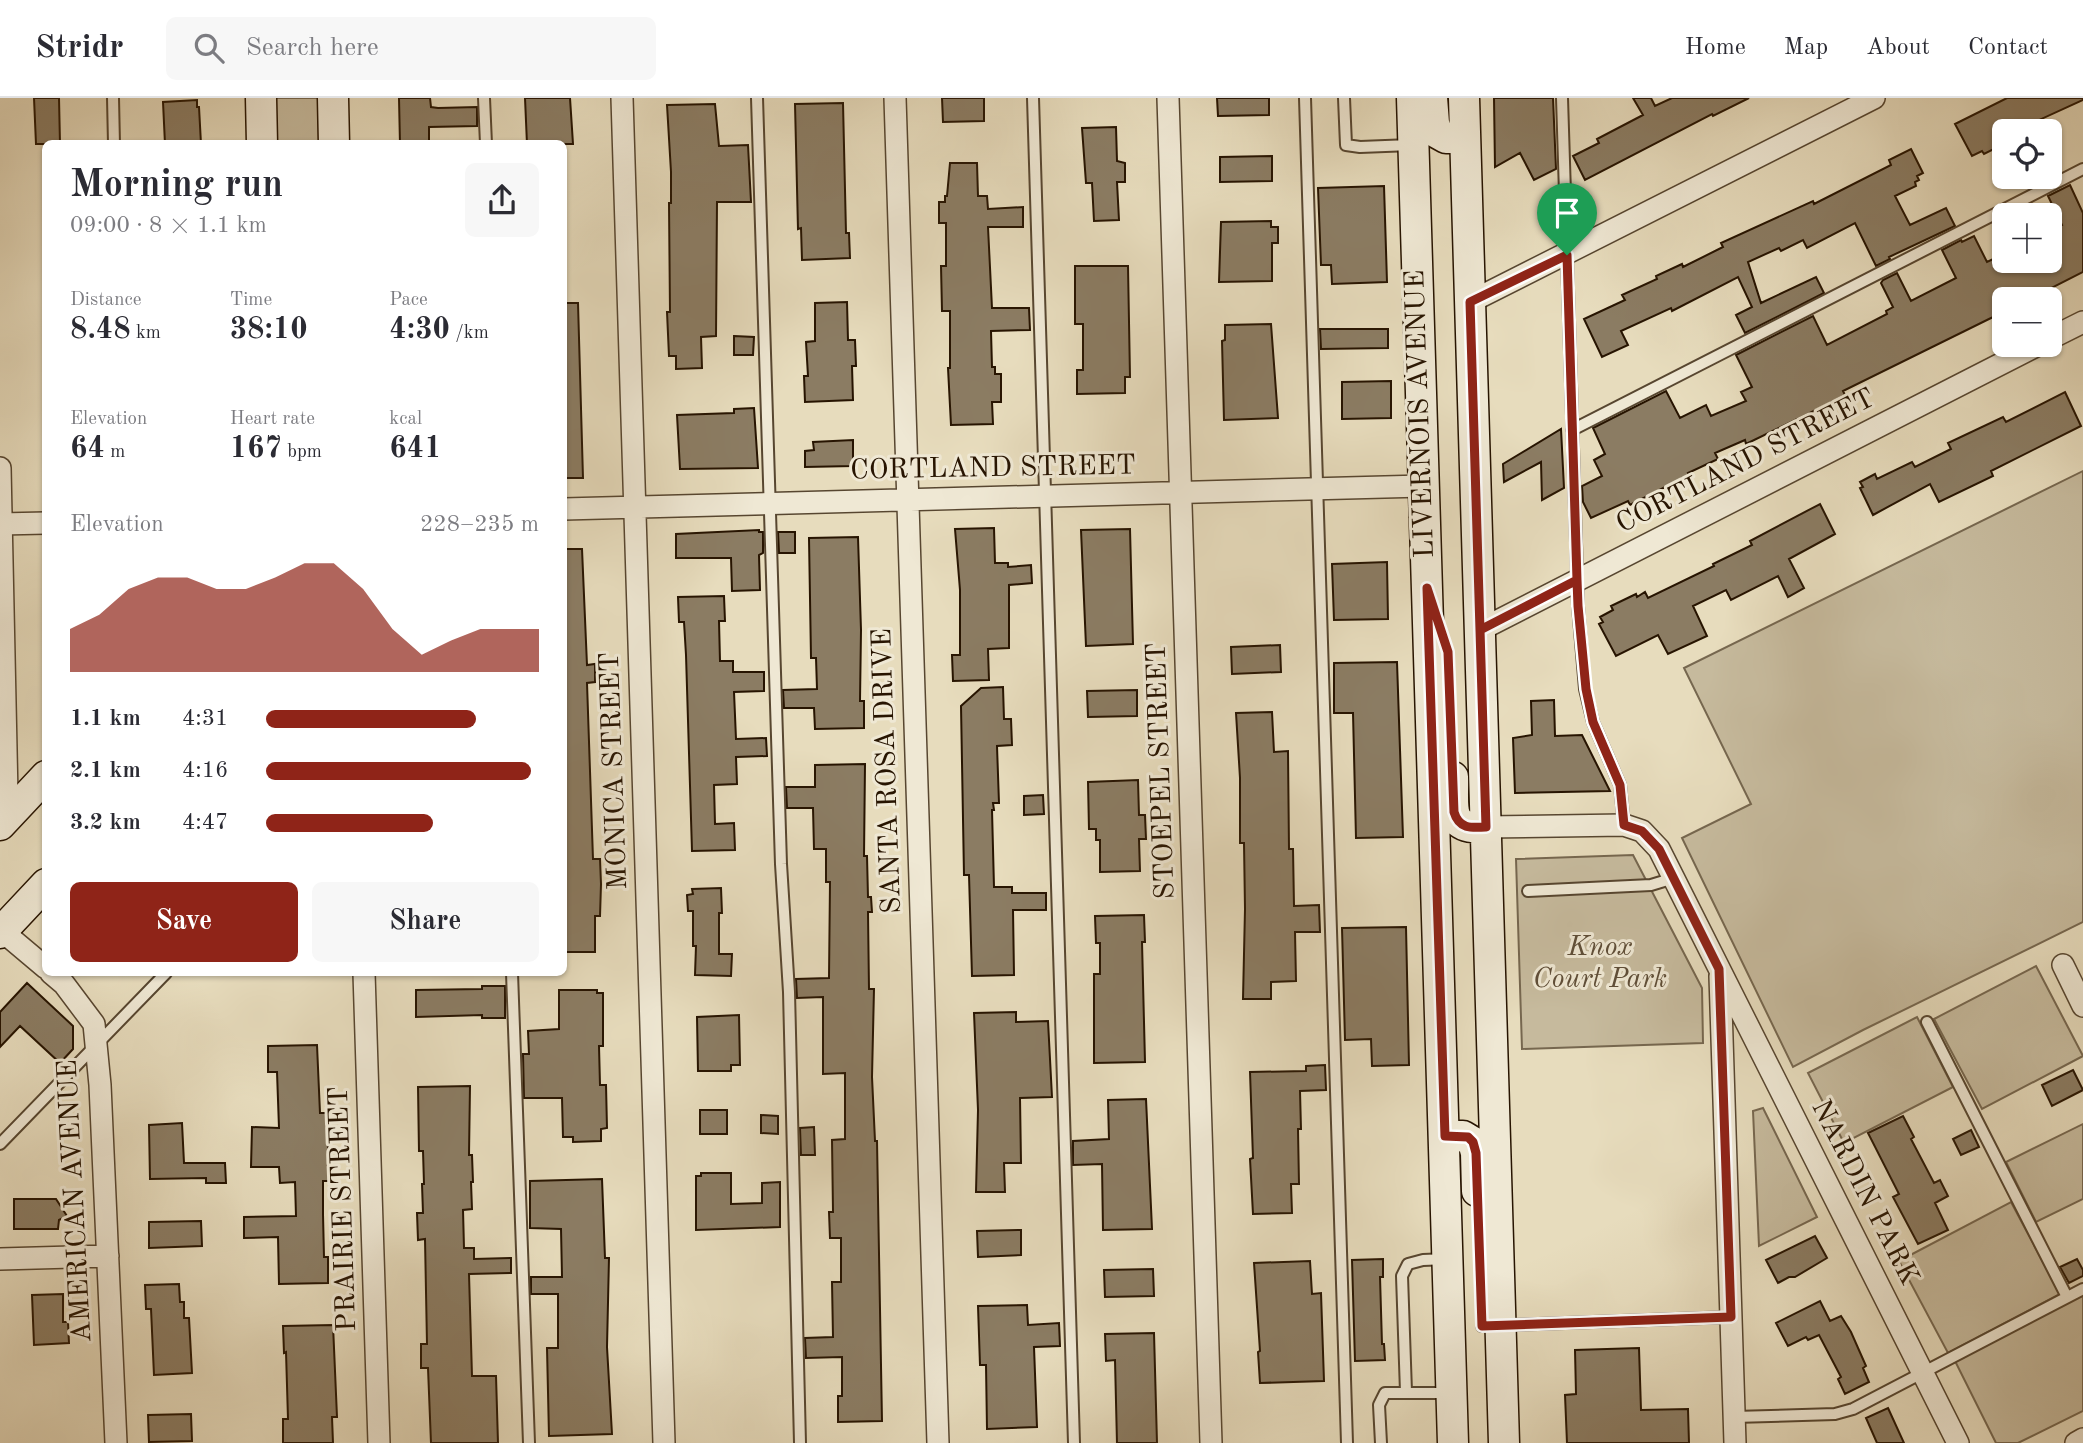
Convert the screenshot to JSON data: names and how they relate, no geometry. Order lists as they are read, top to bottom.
{
  "streets": {
    "main road": ["LIVERNOIS AVENUE"],
    "street": [
      "CORTLAND STREET",
      "MONICA STREET",
      "SANTA ROSA DRIVE",
      "STOEPEL STREET",
      "NARDIN PARK",
      "AMERICAN AVENUE",
      "PRAIRIE STREET"
    ]
  },
  "crossings": [
    ["LIVERNOIS AVENUE", "CORTLAND STREET"],
    ["CORTLAND STREET", "MONICA STREET"],
    ["CORTLAND STREET", "SANTA ROSA DRIVE"],
    ["CORTLAND STREET", "STOEPEL STREET"]
  ],
  "parks": ["Knox Court Park"],
  "page": {
    "header": "Stridr",
    "search": "Search here",
    "nav": [
      "Home",
      "Map",
      "About",
      "Contact"
    ],
    "map_buttons": ["+", "−"],
    "heading": ["Morning run", "09:00 · 8 × 1.1 km"],
    "stats": [
      ["Distance", "8.48 km"],
      ["Time", "38:10"],
      ["Pace", "4:30 /km"],
      ["Elevation", "64 m"],
      ["Heart rate", "167 bpm"],
      ["kcal", "641"]
    ],
    "chart": ["Elevation", "228–235 m"],
    "list": [
      {
        "name": "1.1 km",
        "note": "4:31"
      },
      {
        "name": "2.1 km",
        "note": "4:16"
      },
      {
        "name": "3.2 km",
        "note": "4:47"
      }
    ],
    "buttons": ["Save", "Share"]
  }
}
